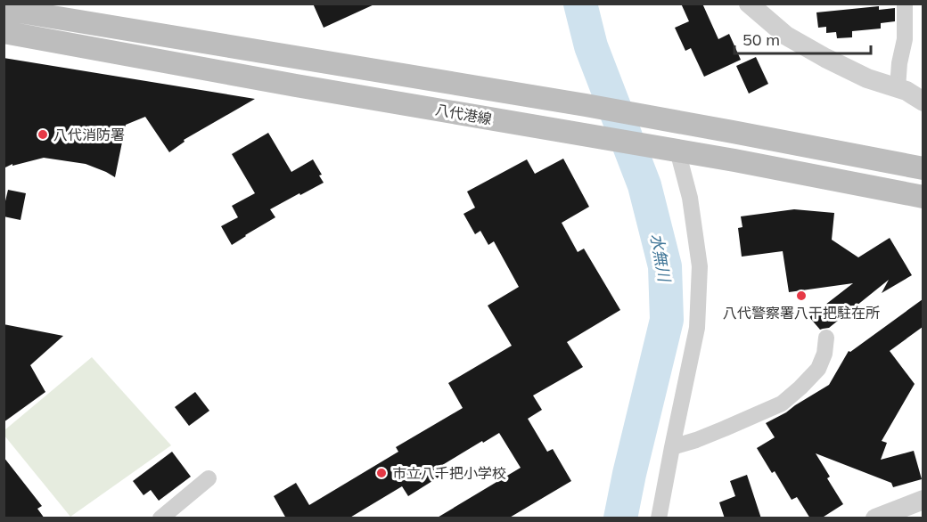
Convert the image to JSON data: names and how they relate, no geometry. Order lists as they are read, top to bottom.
{
  "streets": {
    "main road": ["八代港線"]
  },
  "water": ["水無川"],
  "places": ["八代消防署", "八代警察署八干把駐在所", "市立八千把小学校"],
  "scale_bar": "50 m"
}
